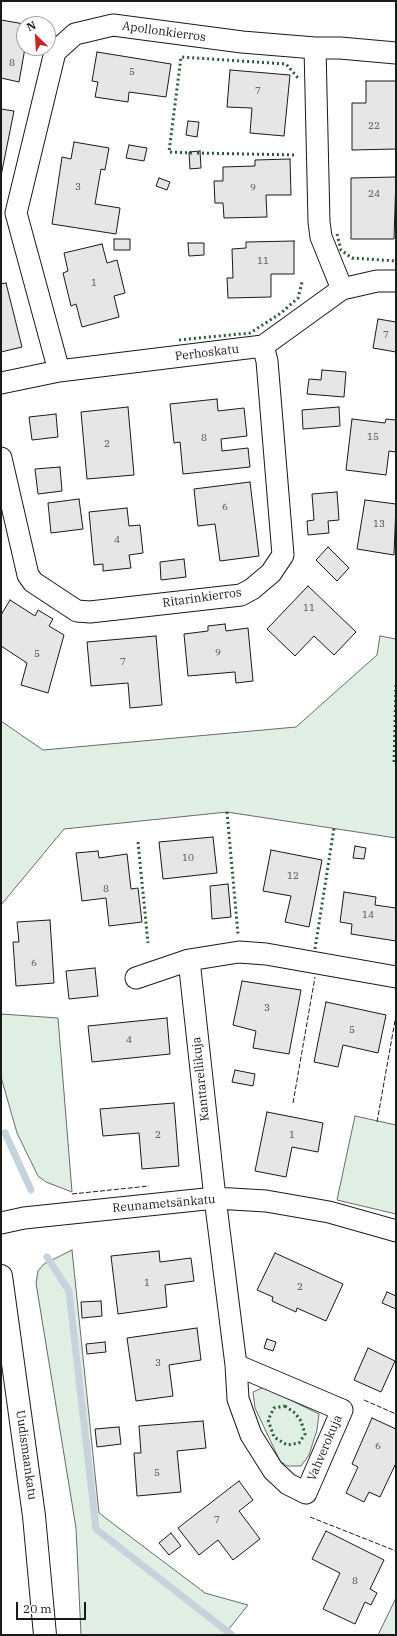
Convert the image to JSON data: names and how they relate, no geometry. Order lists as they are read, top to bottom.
{
  "streets": {
    "street": [
      "Apollonkierros",
      "Perhoskatu",
      "Ritarinkierros",
      "Kanttarellikuja",
      "Reunametsänkatu",
      "Vahverokuja",
      "Uudismaankatu"
    ]
  },
  "crossings": [
    ["Apollonkierros", "Perhoskatu"],
    ["Perhoskatu", "Ritarinkierros"],
    ["Kanttarellikuja", "Reunametsänkatu"],
    ["Kanttarellikuja", "Vahverokuja"],
    ["Reunametsänkatu", "Vahverokuja"]
  ],
  "house_numbers": [
    "8",
    "5",
    "7",
    "22",
    "3",
    "9",
    "24",
    "11",
    "1",
    "7",
    "15",
    "8",
    "2",
    "6",
    "13",
    "4",
    "11",
    "9",
    "5",
    "7",
    "10",
    "12",
    "8",
    "14",
    "6",
    "3",
    "5",
    "4",
    "2",
    "1",
    "1",
    "2",
    "3",
    "6",
    "5",
    "7",
    "8"
  ],
  "scale_bar": "20 m",
  "north": "top left"
}
